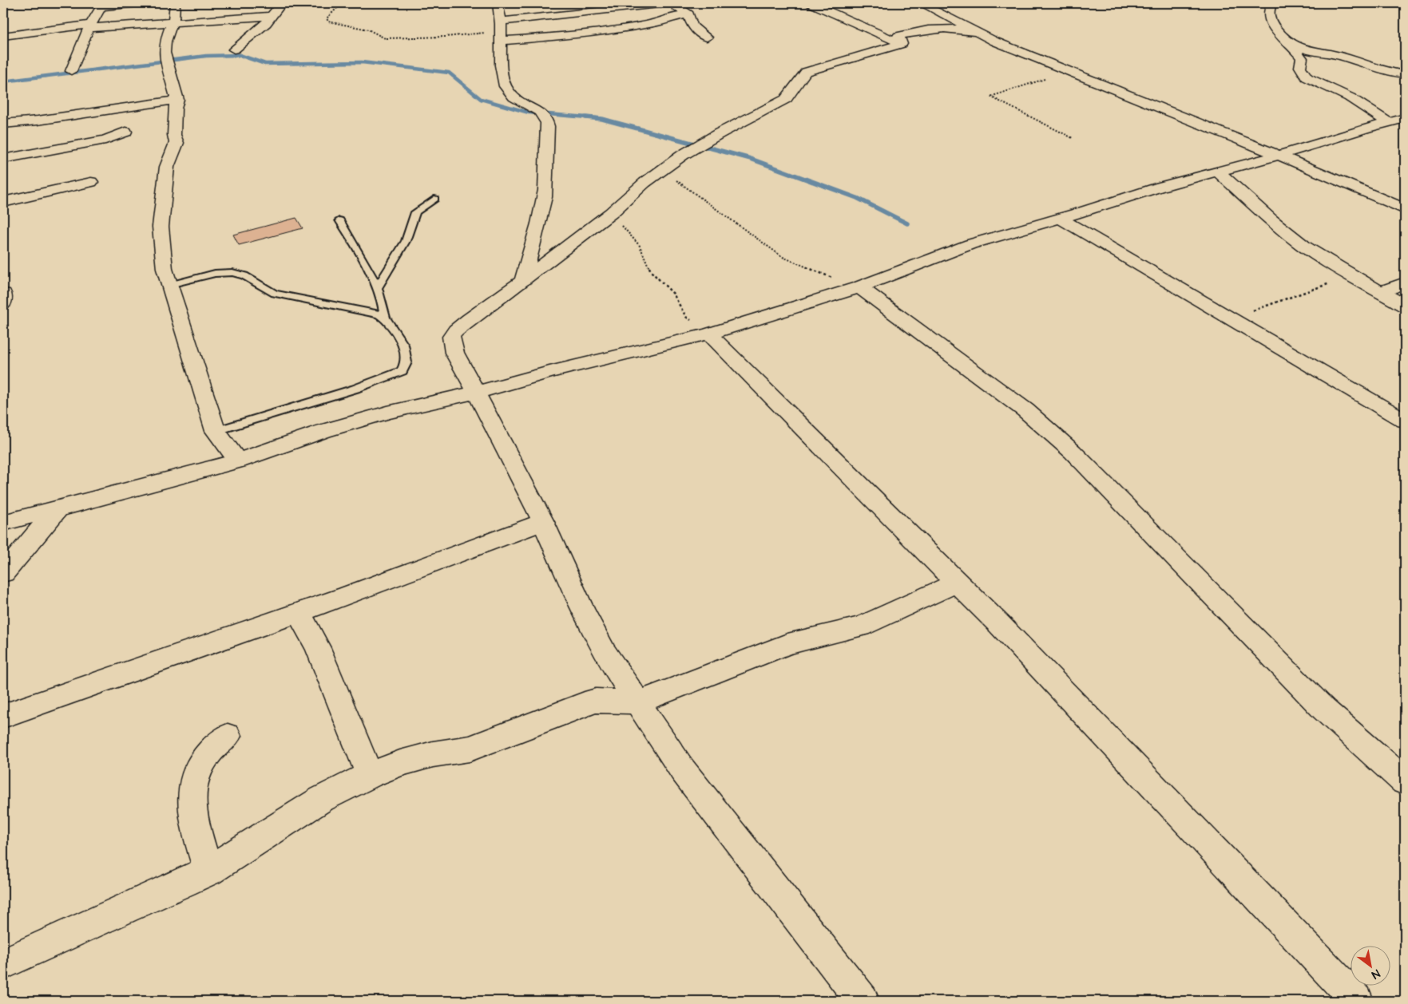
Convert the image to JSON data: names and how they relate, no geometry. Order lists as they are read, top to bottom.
{
  "north": "bottom right"
}
